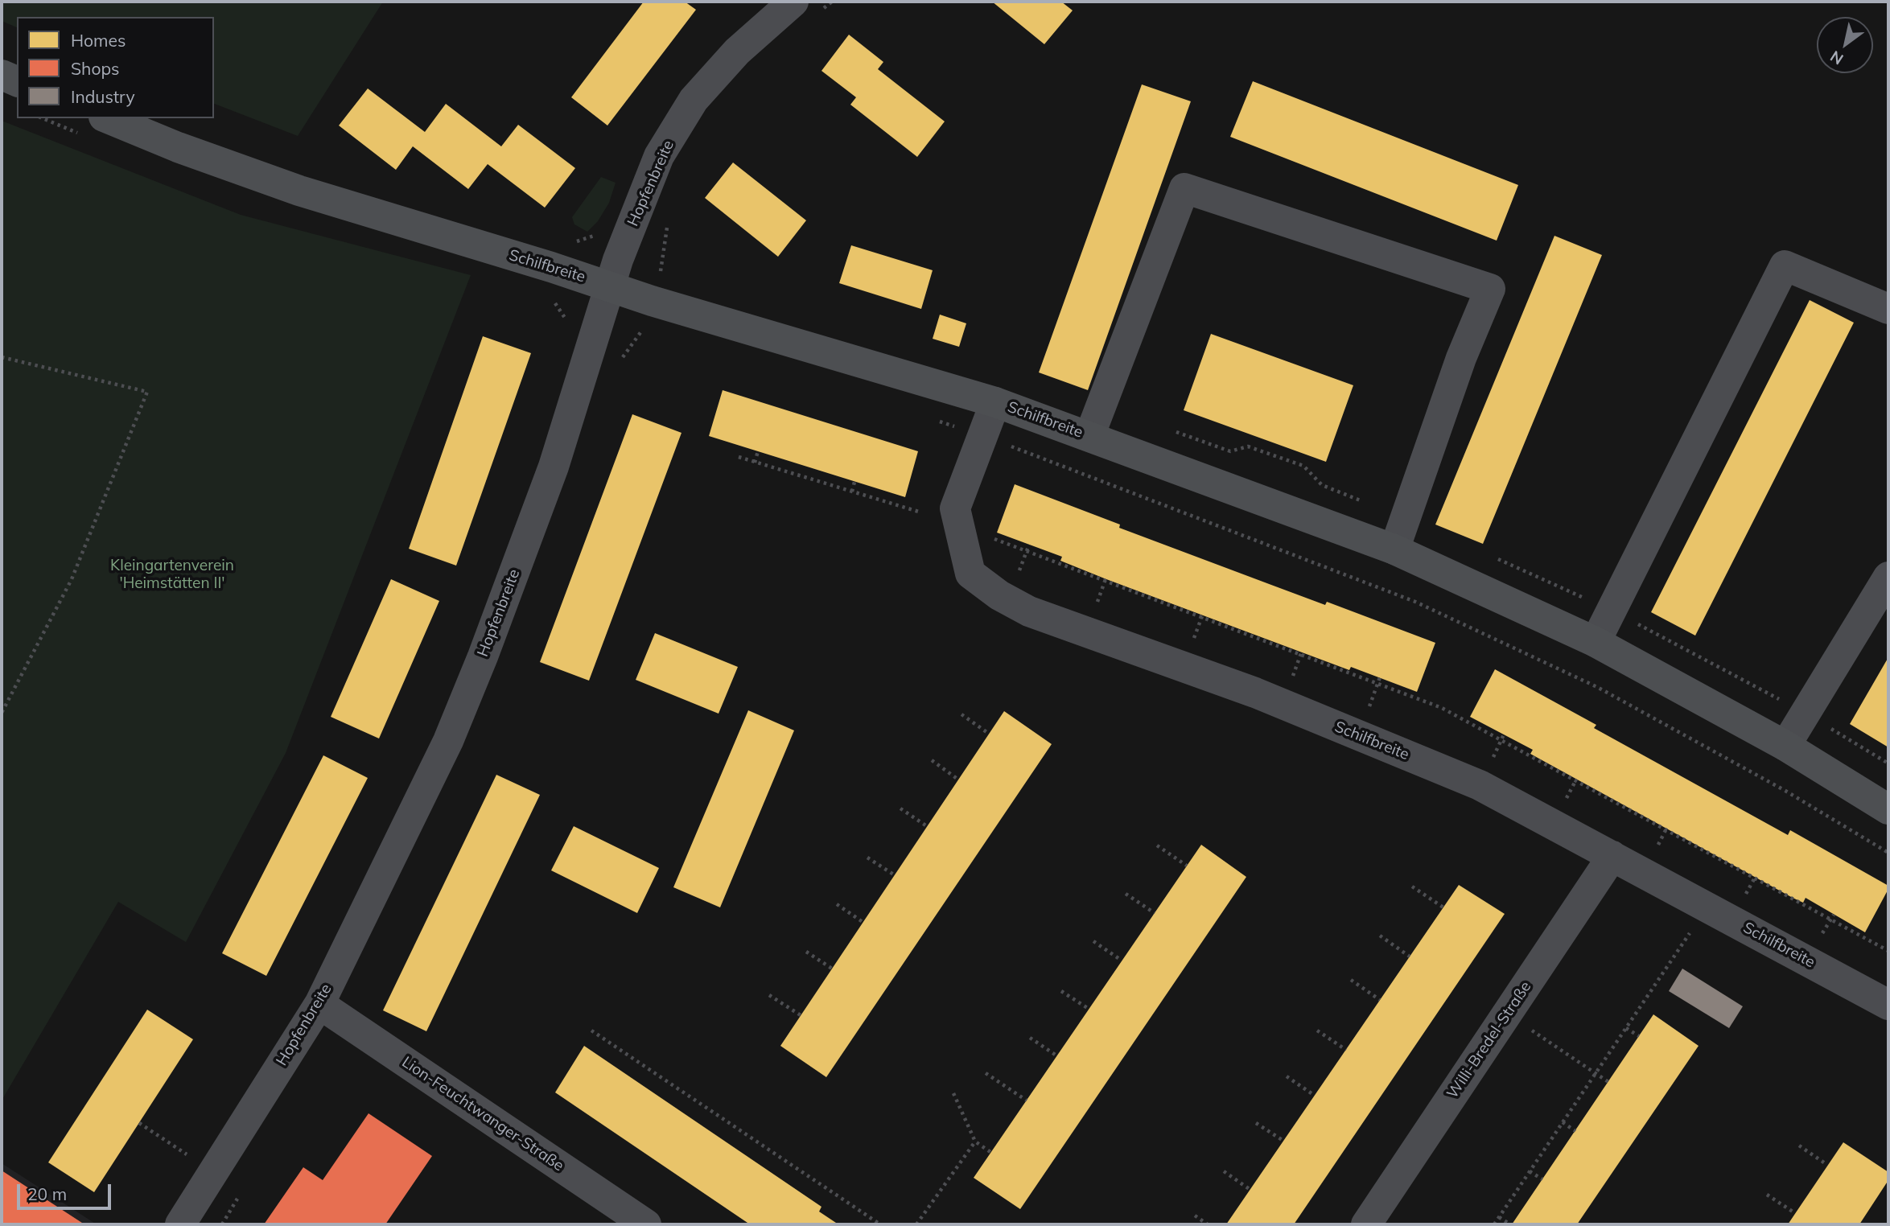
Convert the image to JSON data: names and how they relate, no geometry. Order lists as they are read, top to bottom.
{
  "streets": {
    "main road": ["Schilfbreite"],
    "street": ["Hopfenbreite", "Willi-Bredel-Straße", "Lion-Feuchtwanger-Straße"]
  },
  "crossings": [
    ["Hopfenbreite", "Schilfbreite"],
    ["Hopfenbreite", "Lion-Feuchtwanger-Straße"],
    ["Schilfbreite", "Willi-Bredel-Straße"]
  ],
  "parks": ["Kleingartenverein 'Heimstätten II'"],
  "legend": ["Homes", "Shops", "Industry"],
  "scale_bar": "20 m",
  "north": "bottom left"
}
